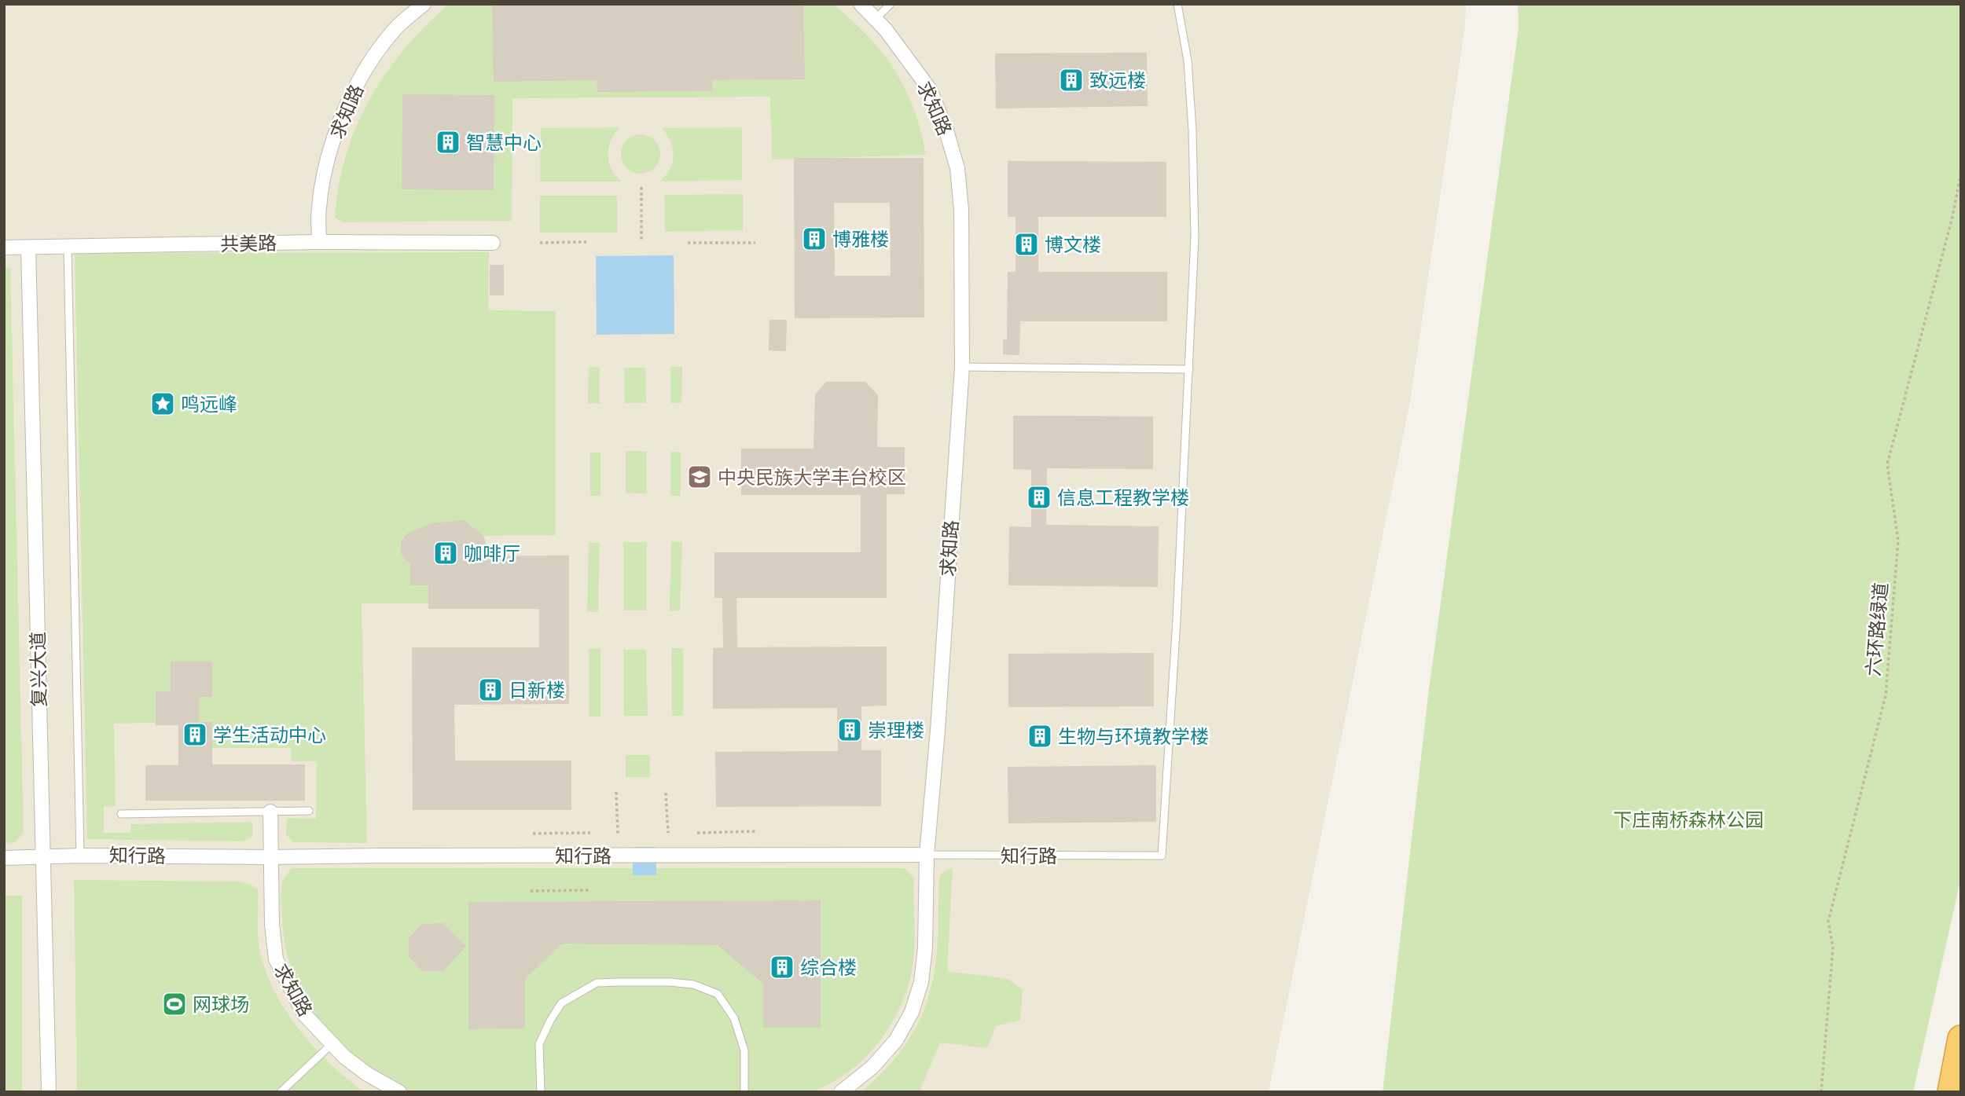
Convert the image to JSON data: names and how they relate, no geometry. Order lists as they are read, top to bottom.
{
  "streets": {
    "street": [
      "求知路",
      "共美路",
      "复兴大道",
      "知行路"
    ],
    "path": ["六环路绿道"]
  },
  "crossings": [
    ["求知路", "共美路"],
    ["求知路", "知行路"],
    ["共美路", "复兴大道"],
    ["复兴大道", "知行路"]
  ],
  "parks": ["下庄南桥森林公园"],
  "places": {
    "building": [
      "致远楼",
      "智慧中心",
      "博雅楼",
      "博文楼",
      "信息工程教学楼",
      "咖啡厅",
      "日新楼",
      "崇理楼",
      "学生活动中心",
      "生物与环境教学楼",
      "综合楼"
    ],
    "place": ["鸣远峰"],
    "school or university": ["中央民族大学丰台校区"],
    "sports": ["网球场"]
  }
}
